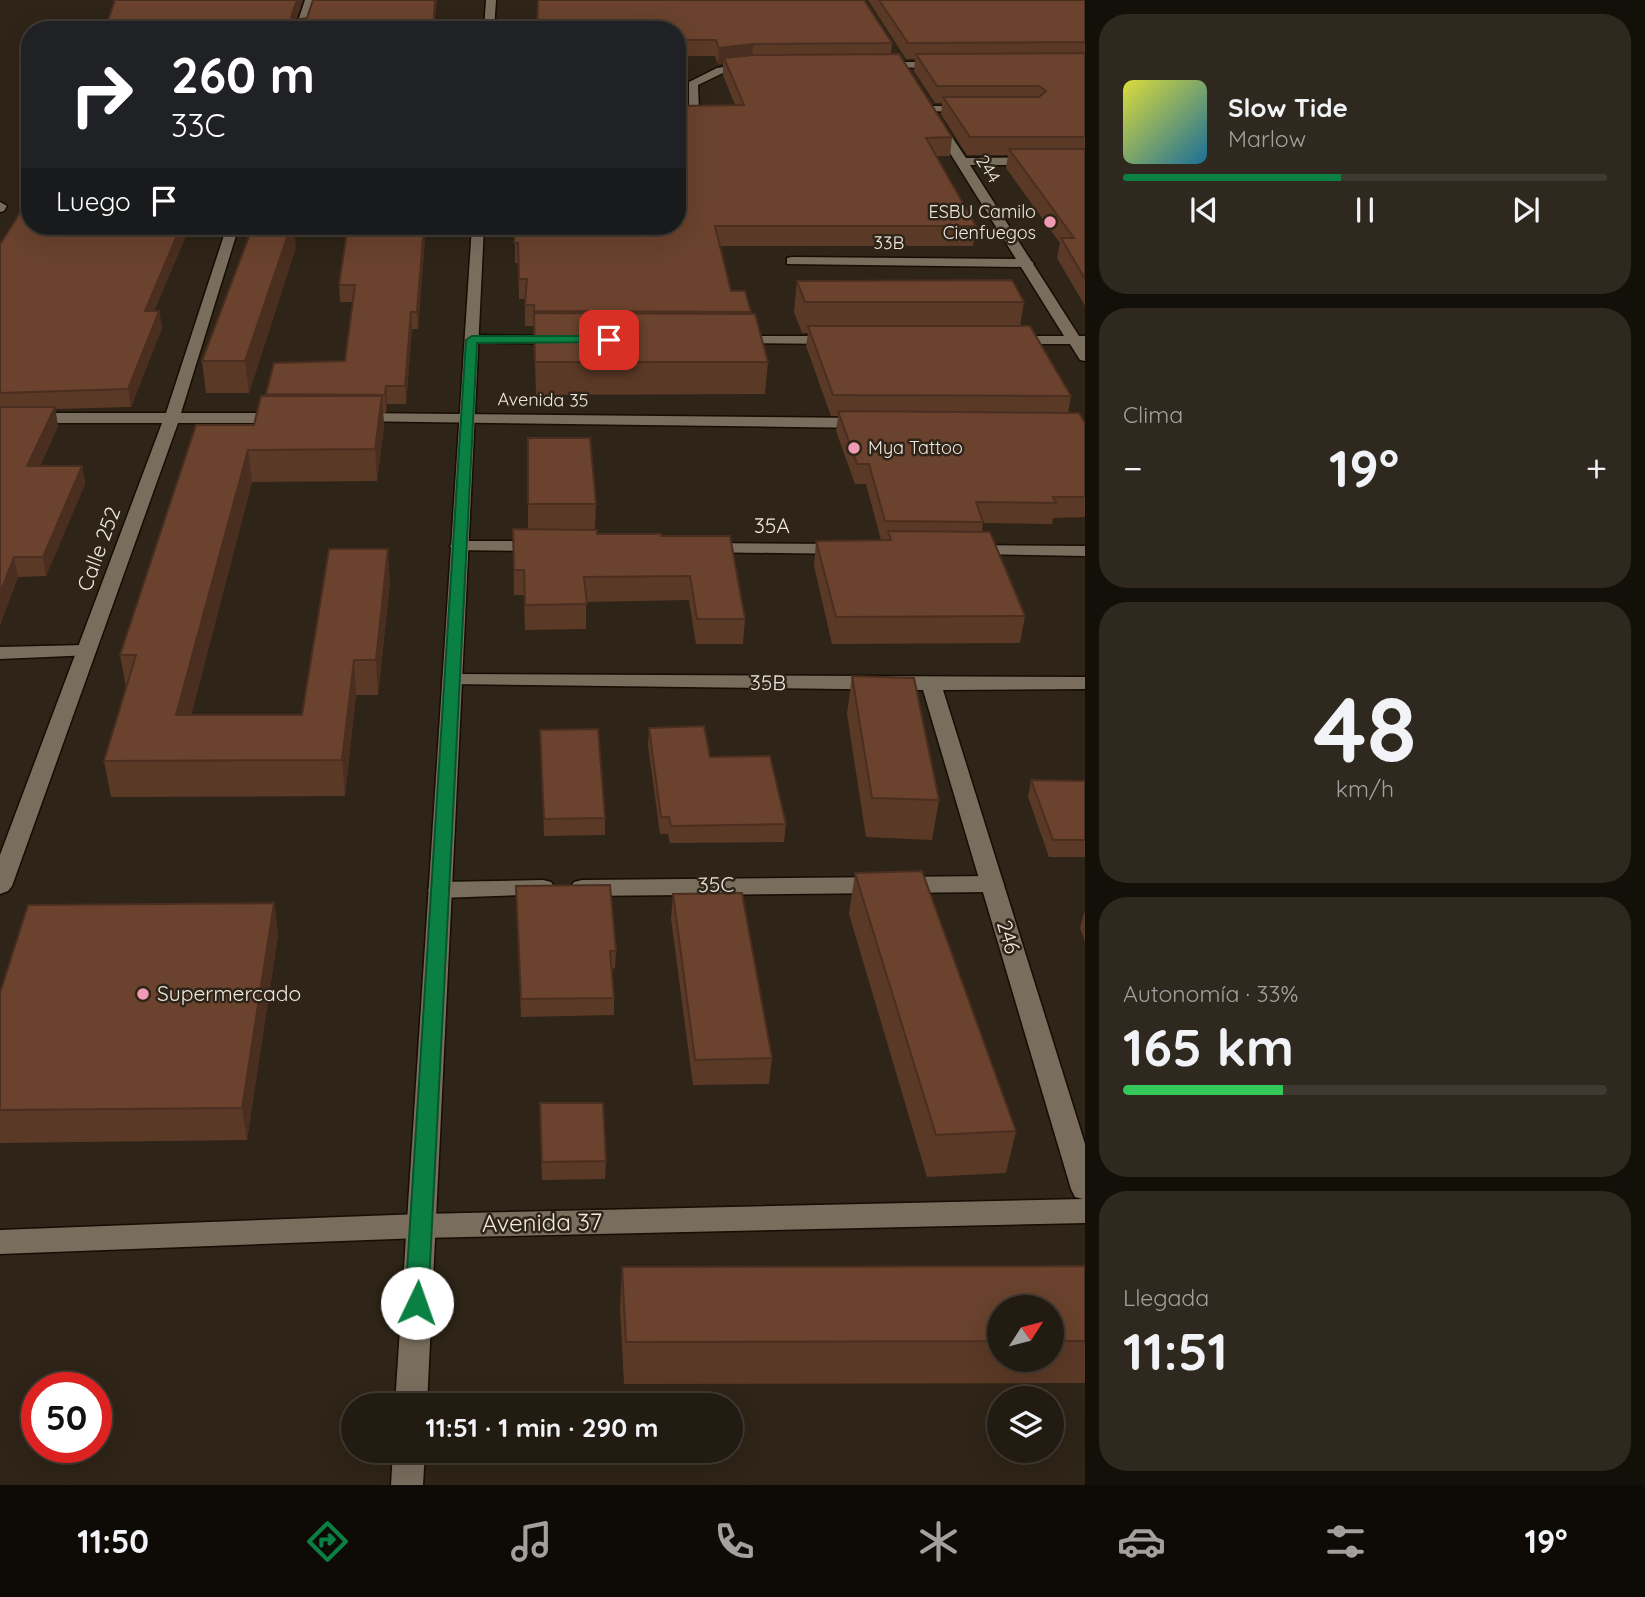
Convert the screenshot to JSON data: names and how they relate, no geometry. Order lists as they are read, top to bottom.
{
  "streets": {
    "street": [
      "244",
      "33B",
      "Avenida 35",
      "35A",
      "Calle 252",
      "35B",
      "35C",
      "246",
      "Avenida 37"
    ]
  },
  "crossings": [
    ["244", "33B"],
    ["35B", "246"],
    ["35C", "246"]
  ],
  "places": ["ESBU Camilo Cienfuegos", "Mya Tattoo", "Supermercado"],
  "north": "top right",
  "page": {
    "turn": ["260 m", "33C"],
    "song": ["Slow Tide", "Marlow"],
    "then": "Luego",
    "tile": [
      "Clima",
      ["48", "km/h"],
      ["Autonomía · 33%", "165 km"],
      ["Llegada", "11:51"]
    ],
    "heat": ["−", "19°", "+"],
    "limit": "50",
    "trip": "11:51 · 1 min · 290 m",
    "tabs": ["11:50", "19°"]
  }
}
